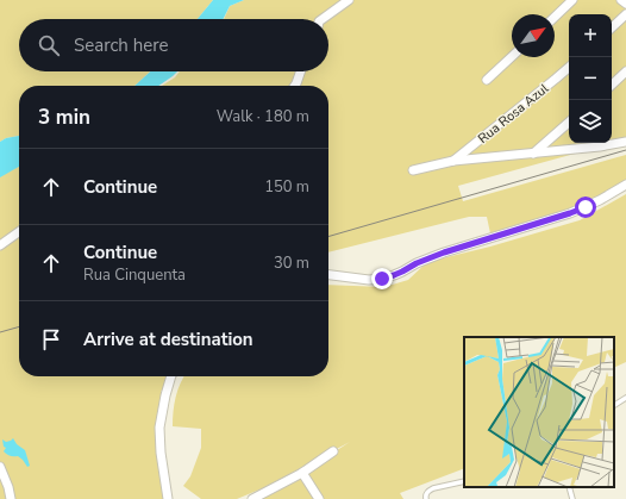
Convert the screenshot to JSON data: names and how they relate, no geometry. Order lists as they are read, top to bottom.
{
  "streets": {
    "street": ["Rua Rosa Azul"]
  },
  "north": "top right",
  "page": {
    "map_buttons": ["+", "−"],
    "search": "Search here",
    "heading": ["3 min", "Walk · 180 m"],
    "list": [
      ["Continue", "150 m"],
      ["Continue", "Rua Cinquenta", "30 m"],
      "Arrive at destination"
    ]
  }
}
